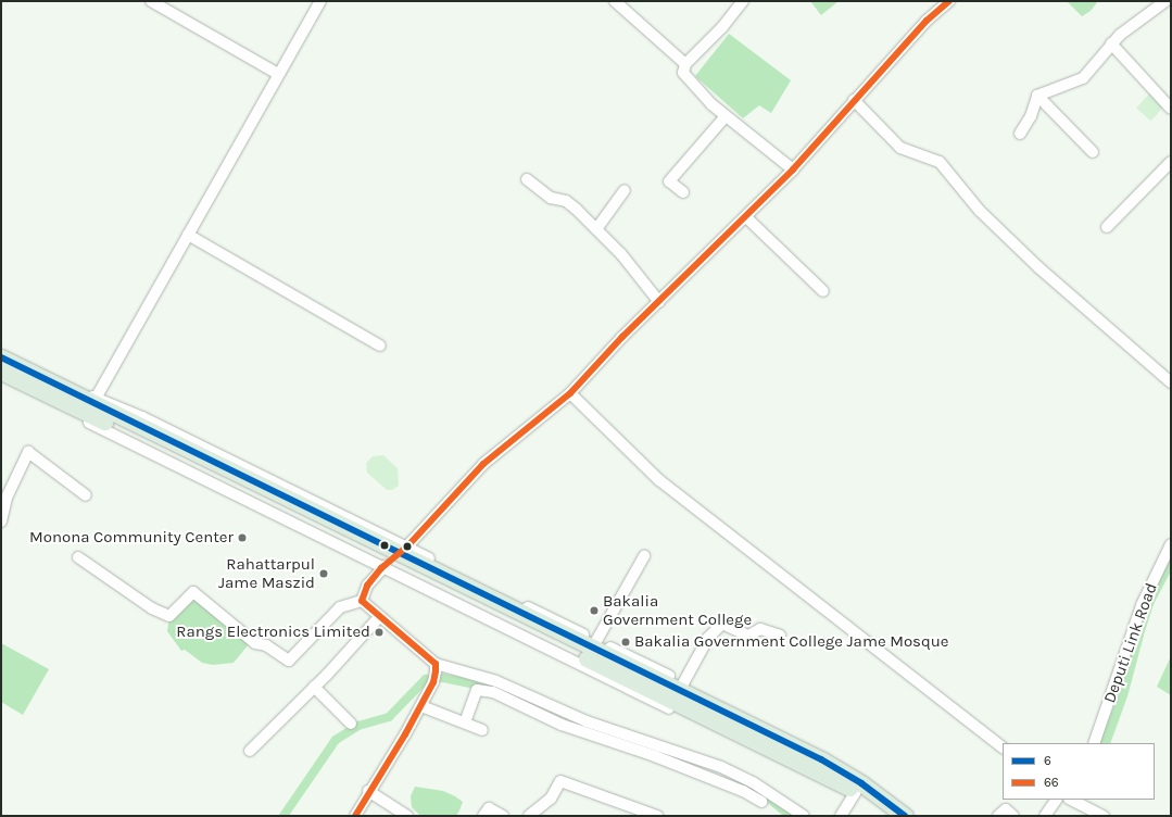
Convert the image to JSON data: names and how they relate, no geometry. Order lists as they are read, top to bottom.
{
  "streets": {
    "street": ["Deputi Link Road"]
  },
  "places": [
    "Monona Community Center",
    "Rahattarpul Jame Maszid",
    "Bakalia Government College",
    "Rangs Electronics Limited",
    "Bakalia Government College Jame Mosque"
  ],
  "lines": ["transit line 66", "transit line 6"],
  "legend": ["6", "66"]
}
